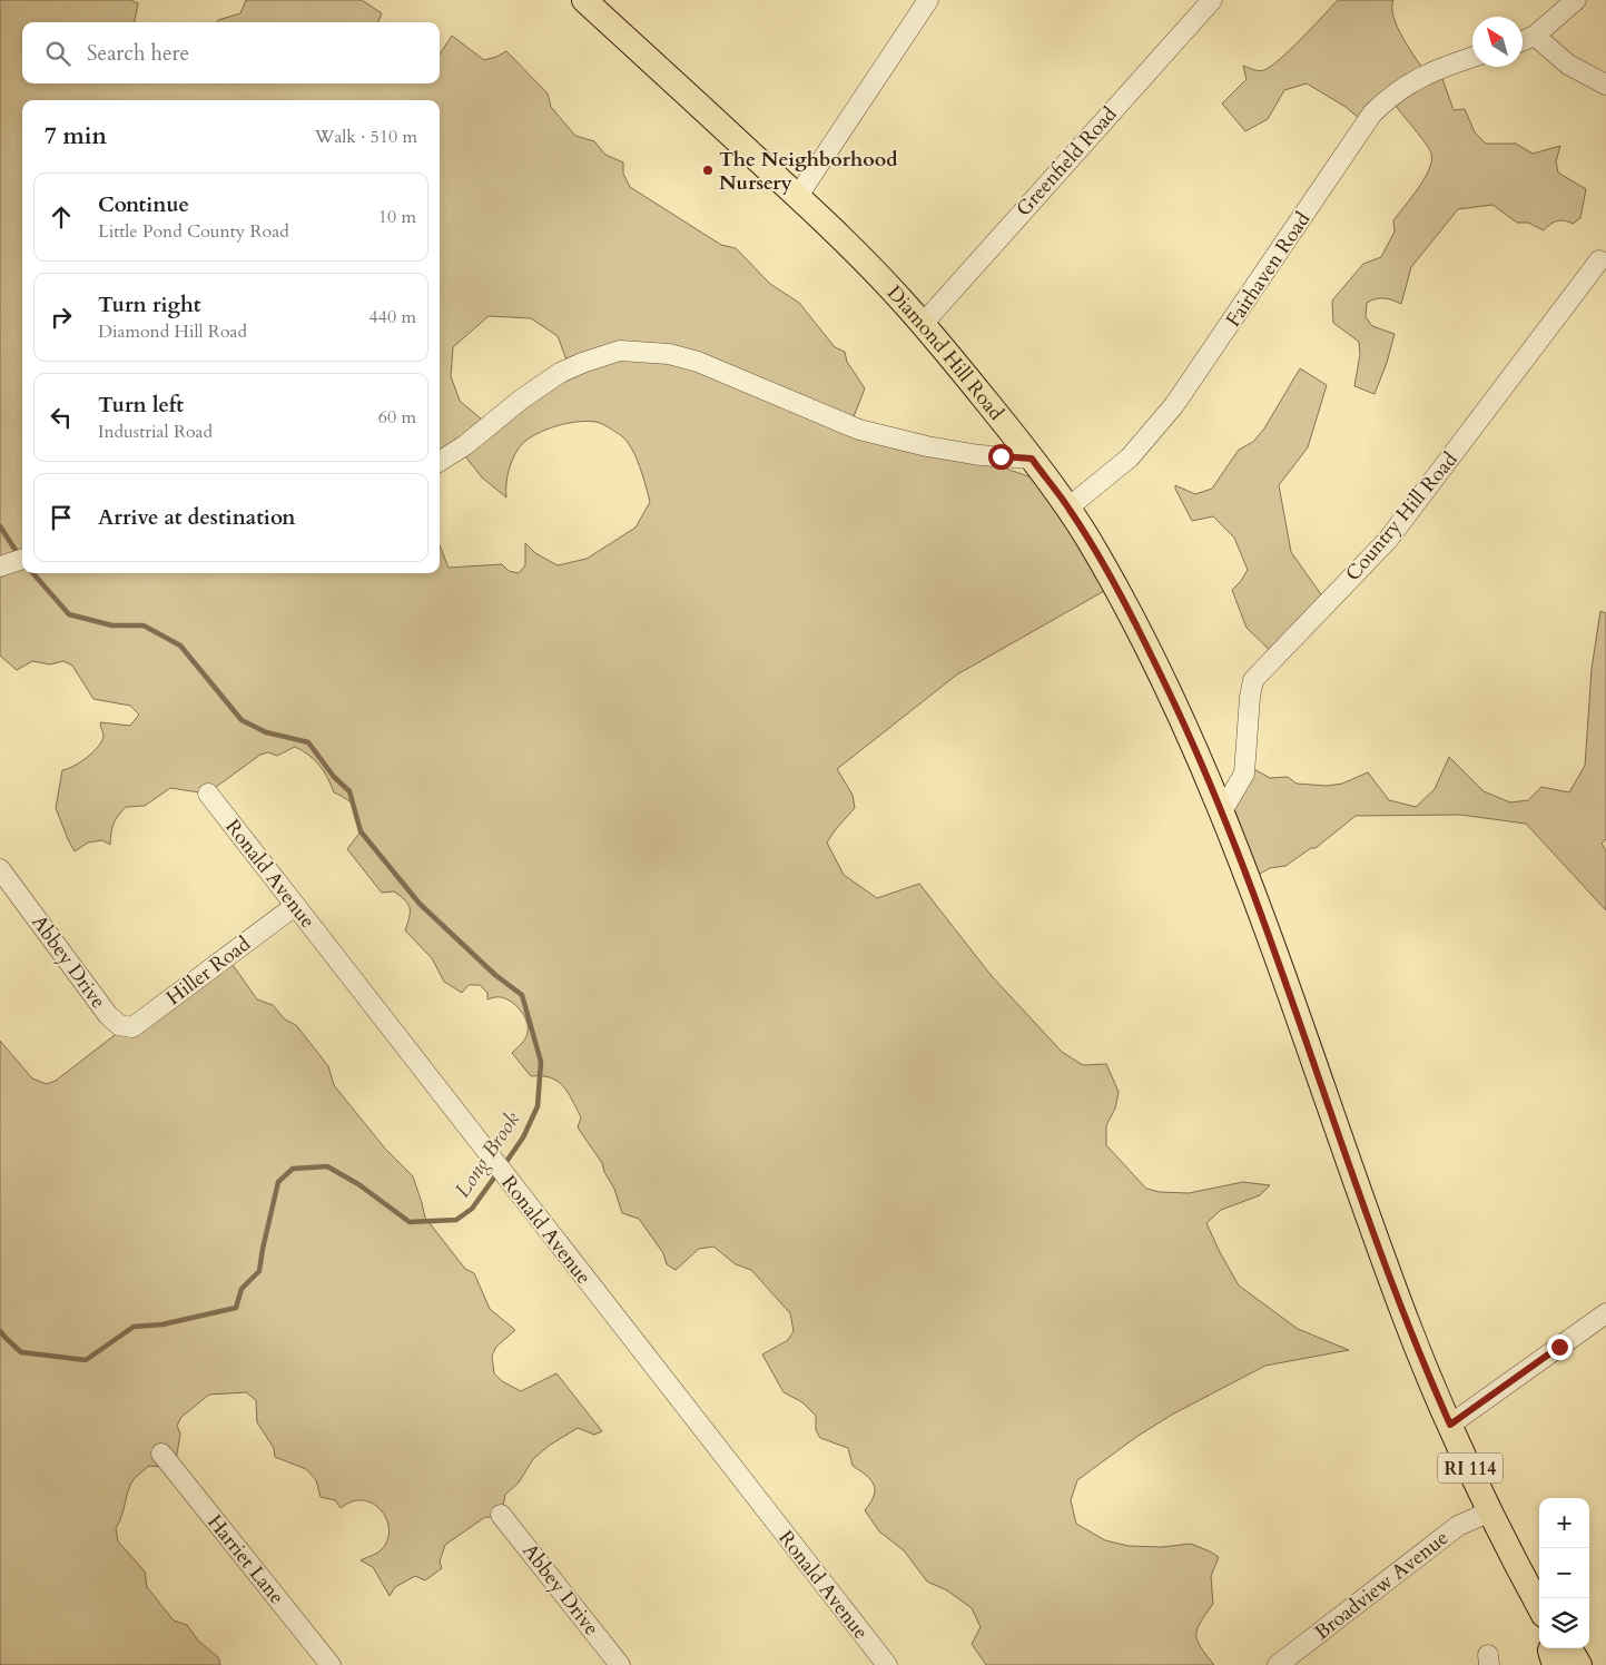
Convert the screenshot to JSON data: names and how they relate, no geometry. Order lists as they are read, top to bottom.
{
  "streets": {
    "main road": ["Diamond Hill Road", "RI 114"],
    "street": [
      "Greenfield Road",
      "Fairhaven Road",
      "Country Hill Road",
      "Ronald Avenue",
      "Abbey Drive",
      "Hiller Road",
      "Harriet Lane",
      "Broadview Avenue"
    ]
  },
  "crossings": [
    ["Greenfield Road", "Diamond Hill Road"],
    ["Fairhaven Road", "Diamond Hill Road"],
    ["Diamond Hill Road", "Country Hill Road"],
    ["Diamond Hill Road", "Broadview Avenue"],
    ["Ronald Avenue", "Hiller Road"],
    ["Abbey Drive", "Hiller Road"]
  ],
  "water": ["Long Brook"],
  "places": ["The Neighborhood Nursery"],
  "north": "top left",
  "page": {
    "search": "Search here",
    "heading": ["7 min", "Walk · 510 m"],
    "list": [
      ["Continue", "Little Pond County Road", "10 m"],
      ["Turn right", "Diamond Hill Road", "440 m"],
      ["Turn left", "Industrial Road", "60 m"],
      "Arrive at destination"
    ],
    "map_buttons": ["+", "−"]
  }
}
